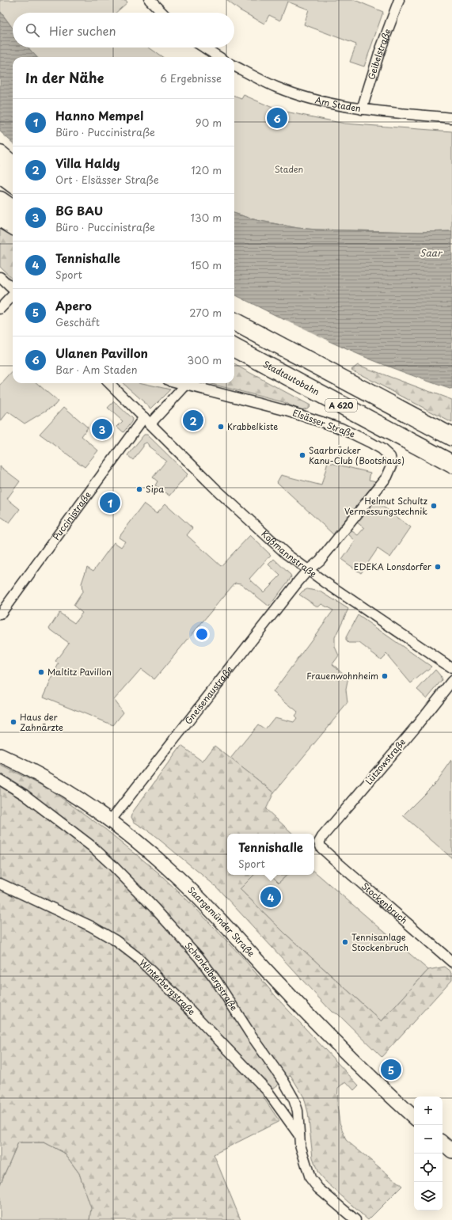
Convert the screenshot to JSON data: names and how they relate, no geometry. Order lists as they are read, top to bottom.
{
  "streets": {
    "highway": ["Stadtautobahn", "A 620"],
    "street": [
      "Geibelstraße",
      "Am Staden",
      "Elsässer Straße",
      "Puccinistraße",
      "Koßmannstraße",
      "Gneisenaustraße",
      "Lützowstraße",
      "Stockenbruch",
      "Saargemünder Straße",
      "Schenkelbergstraße",
      "Winterbergstraße"
    ]
  },
  "crossings": [
    ["Geibelstraße", "Am Staden"],
    ["Elsässer Straße", "Koßmannstraße"],
    ["Elsässer Straße", "Gneisenaustraße"],
    ["Puccinistraße", "Koßmannstraße"],
    ["Koßmannstraße", "Gneisenaustraße"],
    ["Gneisenaustraße", "Saargemünder Straße"],
    ["Lützowstraße", "Stockenbruch"],
    ["Schenkelbergstraße", "Winterbergstraße"]
  ],
  "water": ["Saar"],
  "parks": ["Staden"],
  "places": [
    "Krabbelkiste",
    "Saarbrücker Kanu-Club (Bootshaus)",
    "Sipa",
    "Helmut Schultz Vermessungstechnik",
    "EDEKA Lonsdorfer",
    "Maltitz Pavillon",
    "Frauenwohnheim",
    "Haus der Zahnärzte",
    "Tennisanlage Stockenbruch"
  ],
  "page": {
    "search": "Hier suchen",
    "heading": ["In der Nähe", "6 Ergebnisse"],
    "list": [
      {
        "mark": "1",
        "name": "Hanno Mempel",
        "note": "Büro · Puccinistraße",
        "value": "90 m"
      },
      {
        "mark": "2",
        "name": "Villa Haldy",
        "note": "Ort · Elsässer Straße",
        "value": "120 m"
      },
      {
        "mark": "3",
        "name": "BG BAU",
        "note": "Büro · Puccinistraße",
        "value": "130 m"
      },
      {
        "mark": "4",
        "name": "Tennishalle",
        "note": "Sport",
        "value": "150 m"
      },
      {
        "mark": "5",
        "name": "Apero",
        "note": "Geschäft",
        "value": "270 m"
      },
      {
        "mark": "6",
        "name": "Ulanen Pavillon",
        "note": "Bar · Am Staden",
        "value": "300 m"
      }
    ],
    "pins": [
      "6",
      "2",
      "3",
      "1",
      "4",
      "5"
    ],
    "popup": ["Tennishalle", "Sport"],
    "map_buttons": ["+", "−"]
  }
}
